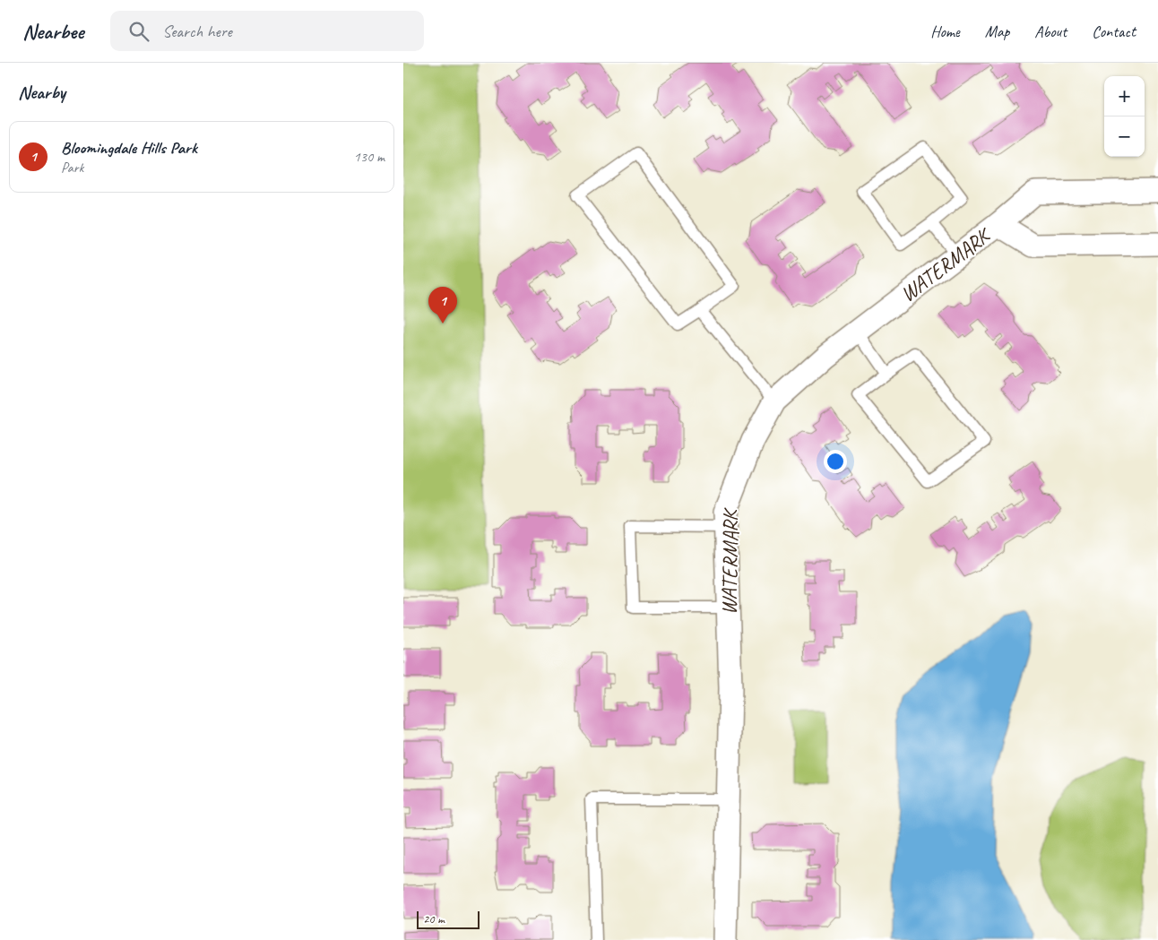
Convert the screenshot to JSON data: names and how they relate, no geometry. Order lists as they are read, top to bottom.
{
  "streets": {
    "street": ["WATERMARK"]
  },
  "scale_bar": "20 m",
  "page": {
    "header": "Nearbee",
    "search": "Search here",
    "nav": [
      "Home",
      "Map",
      "About",
      "Contact"
    ],
    "heading": "Nearby",
    "map_buttons": ["+", "−"],
    "list": [
      {
        "mark": "1",
        "name": "Bloomingdale Hills Park",
        "note": "Park",
        "value": "130 m"
      }
    ],
    "pins": "1",
    "scale": "20 m"
  }
}
